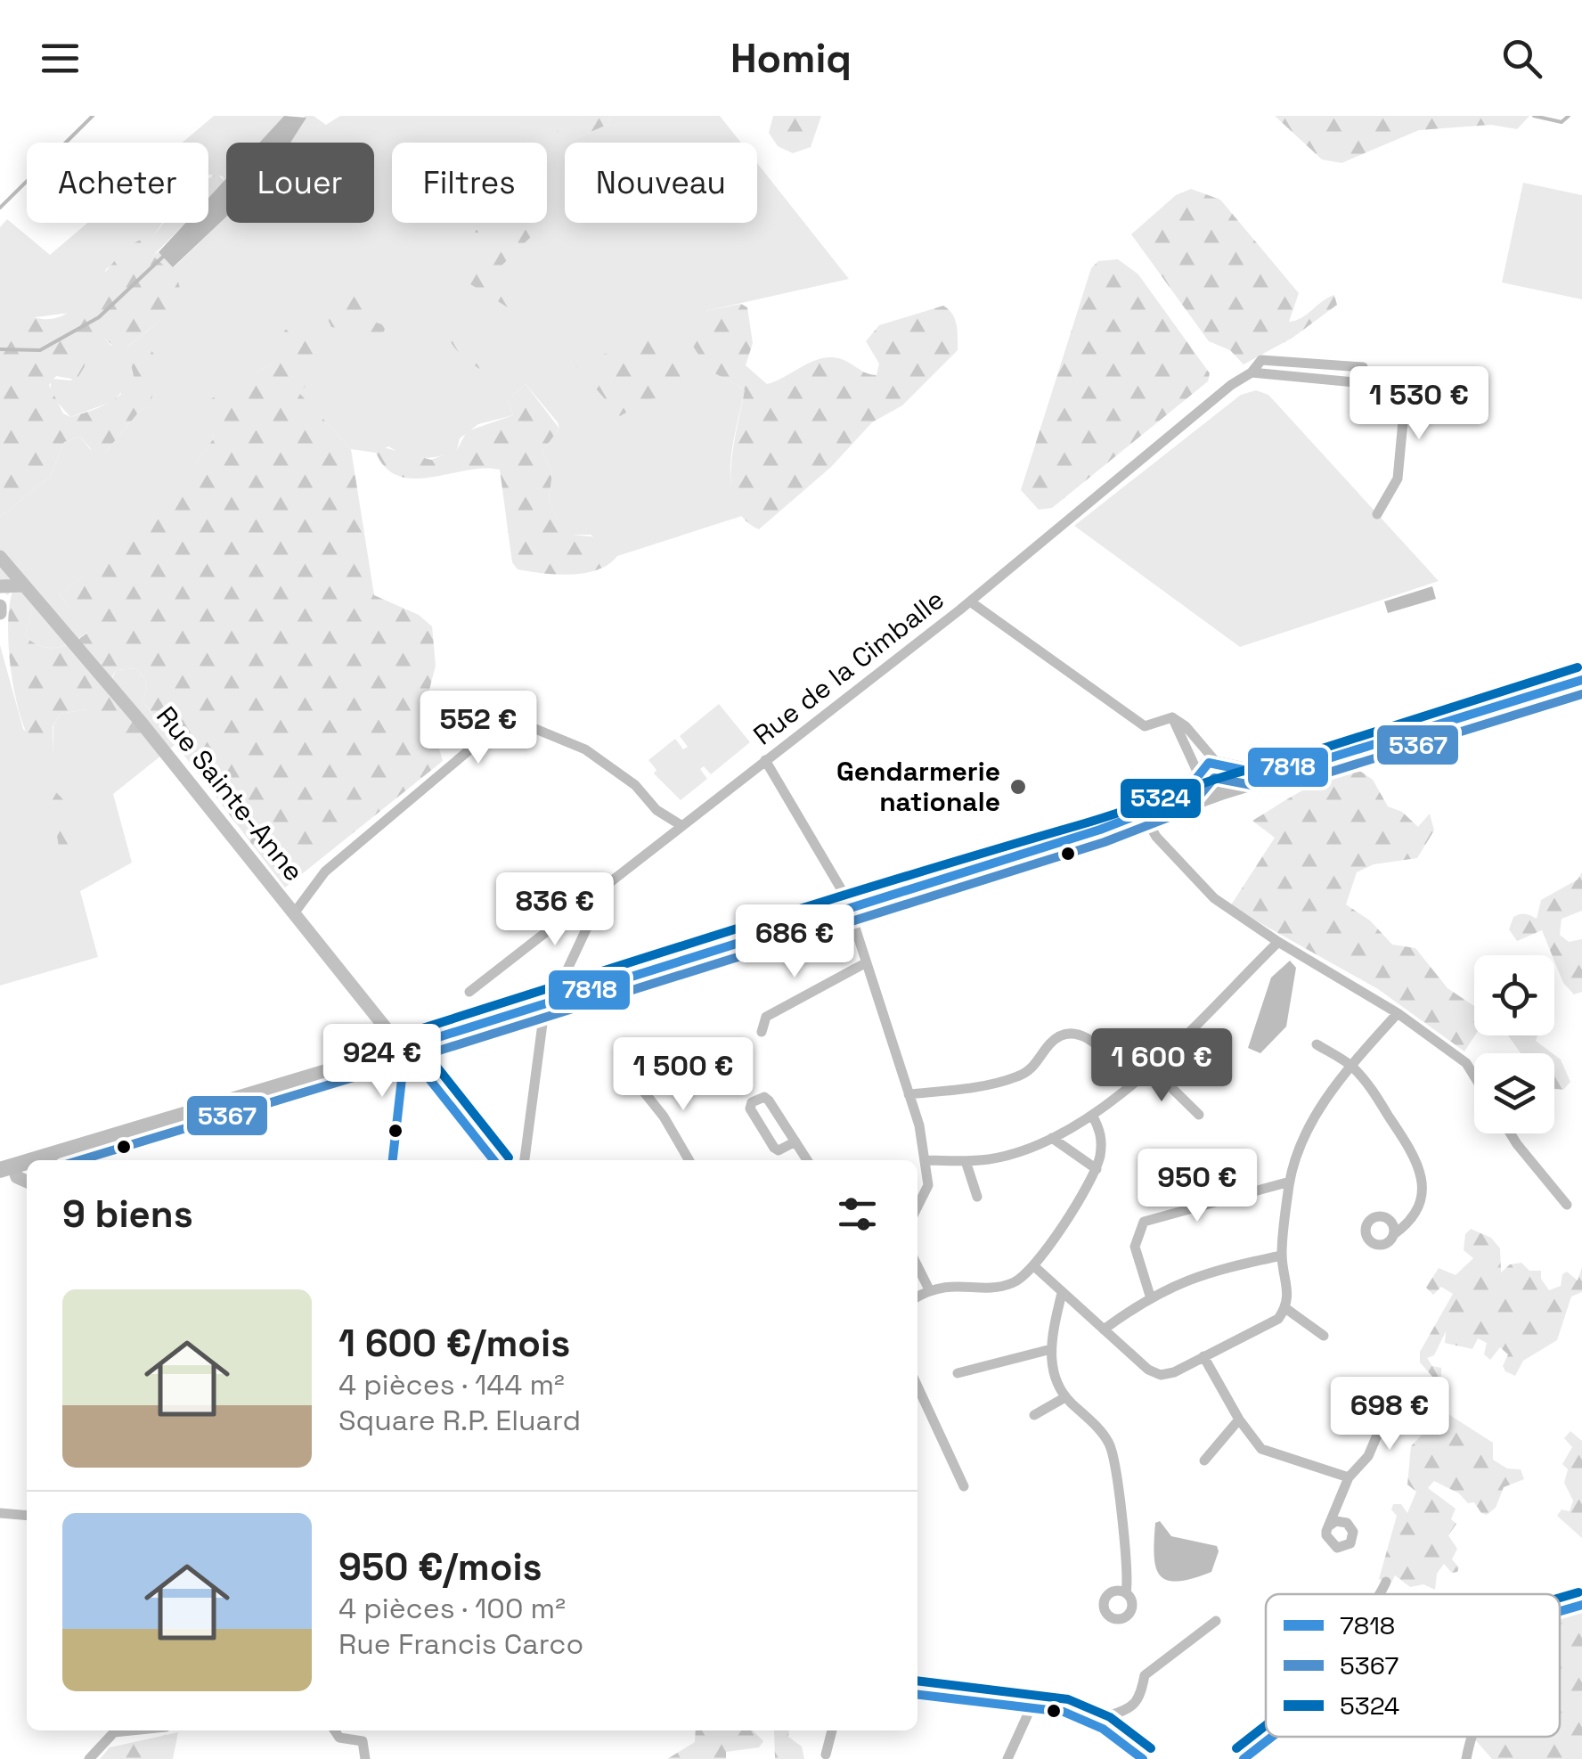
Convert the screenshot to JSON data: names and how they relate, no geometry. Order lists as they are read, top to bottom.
{
  "streets": {
    "street": ["Rue de la Cimballe", "Rue Sainte-Anne"]
  },
  "places": ["Gendarmerie nationale"],
  "lines": ["transit line 5324", "transit line 7818", "transit line 5367"],
  "legend": ["7818", "5367", "5324"],
  "page": {
    "header": "Homiq",
    "chip": [
      "Acheter",
      "Louer",
      "Filtres",
      "Nouveau"
    ],
    "price": [
      "1 530 €",
      "552 €",
      "836 €",
      "686 €",
      "924 €",
      "1 600 €",
      "1 500 €",
      "950 €",
      "698 €"
    ],
    "heading": "9 biens",
    "list": [
      {
        "name": "1 600 €/mois",
        "note": "4 pièces · 144 m² · Square R.P. Eluard"
      },
      {
        "name": "950 €/mois",
        "note": "4 pièces · 100 m² · Rue Francis Carco"
      }
    ]
  }
}
